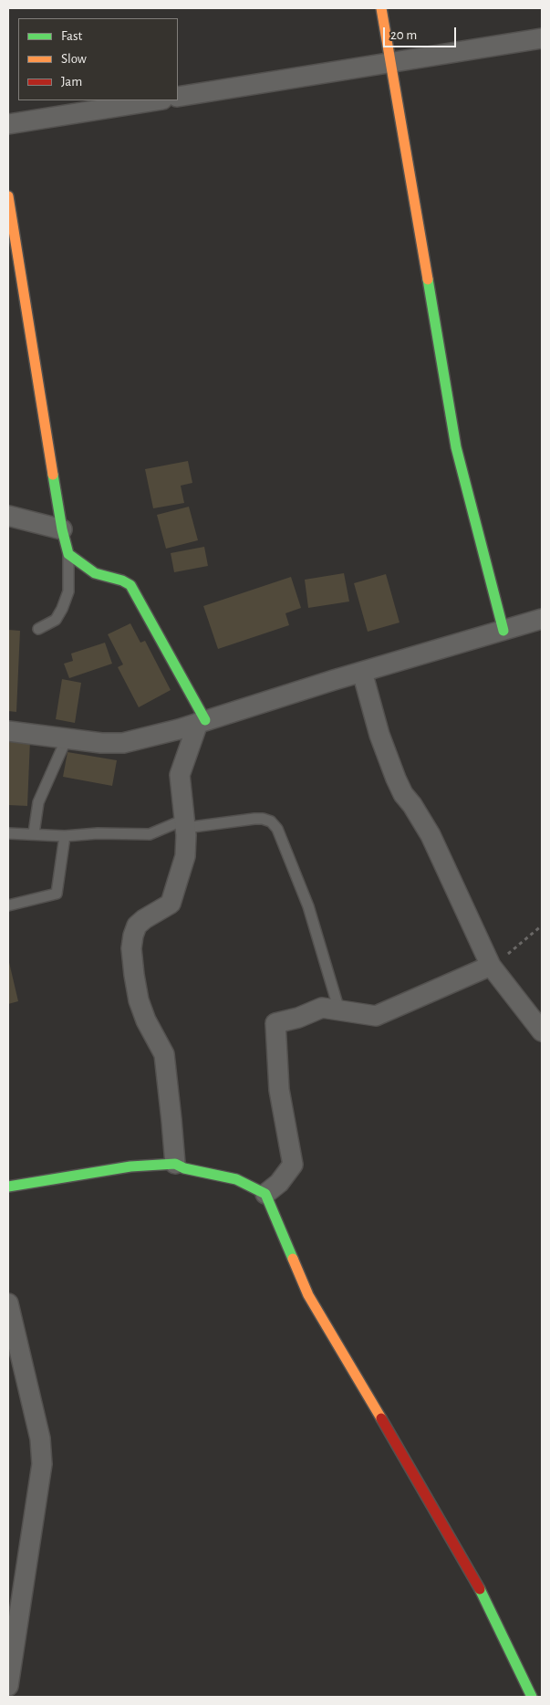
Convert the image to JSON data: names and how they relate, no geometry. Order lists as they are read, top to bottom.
{
  "legend": ["Fast", "Slow", "Jam"],
  "scale_bar": "20 m"
}
